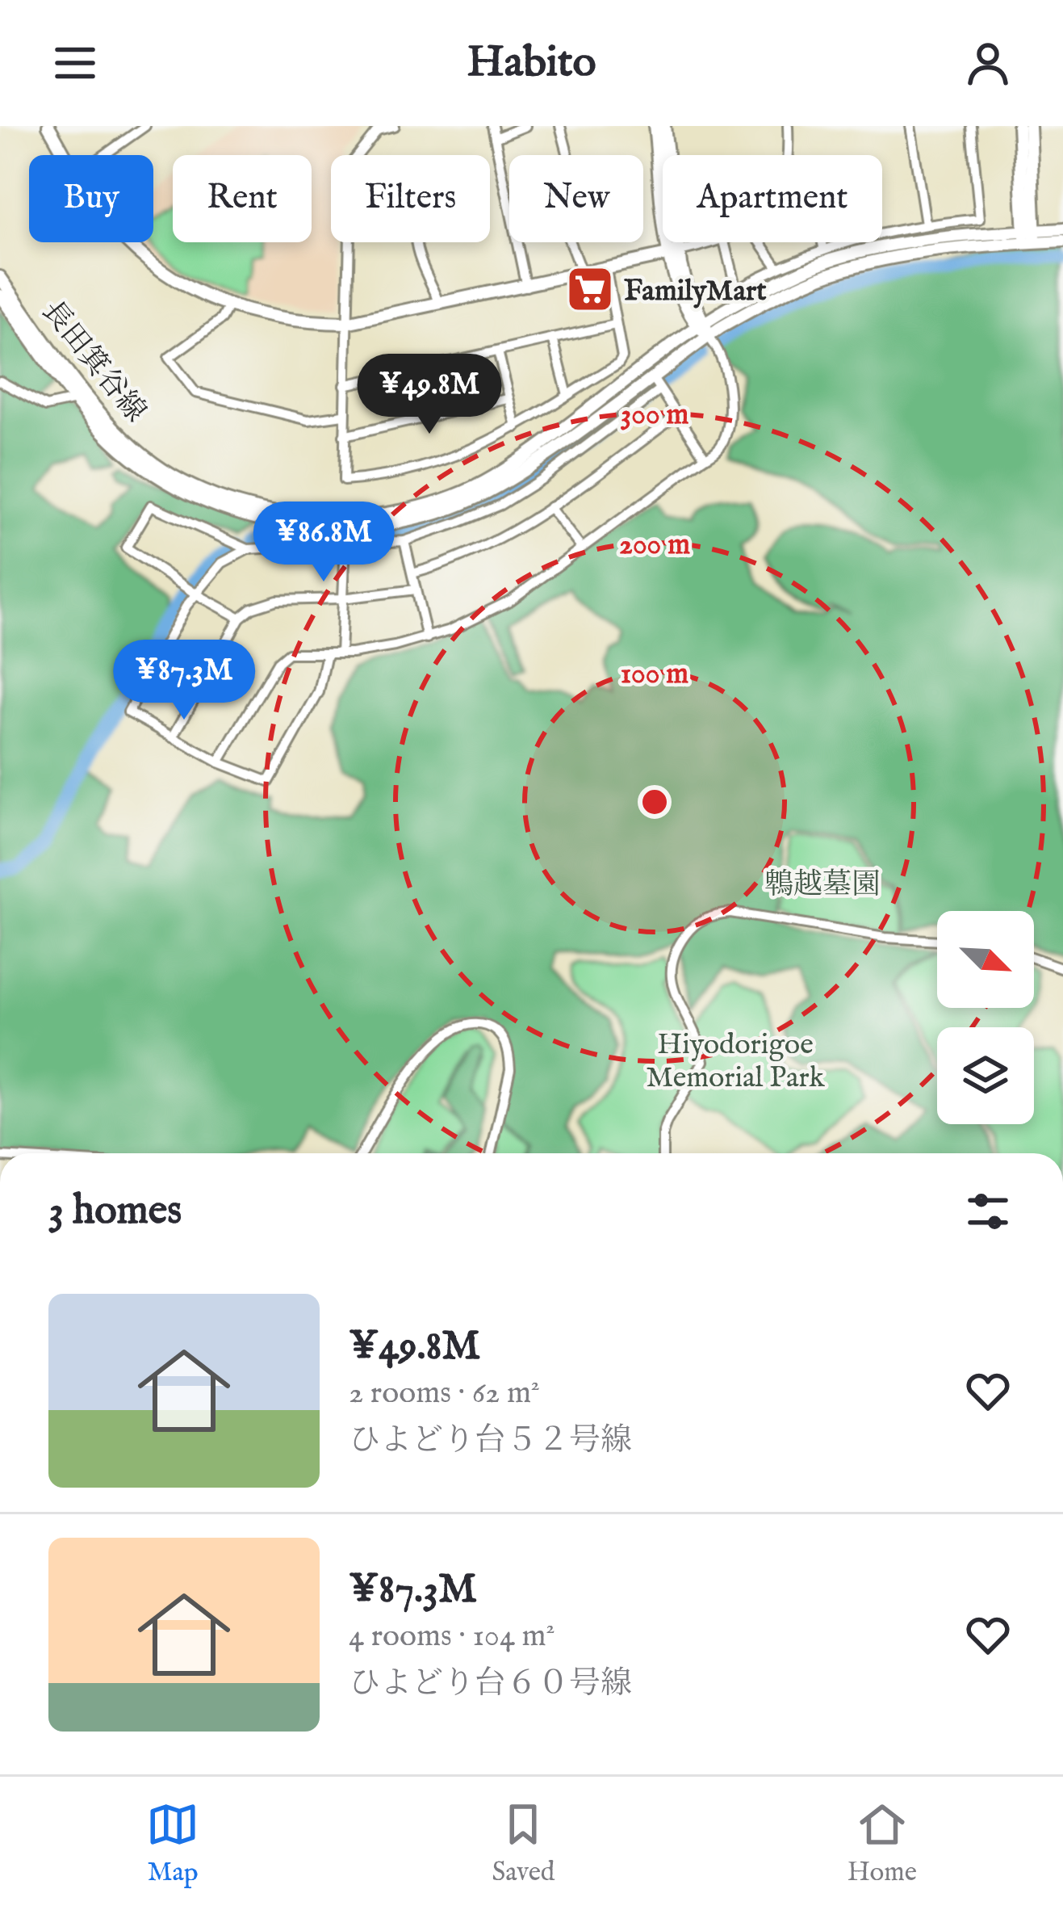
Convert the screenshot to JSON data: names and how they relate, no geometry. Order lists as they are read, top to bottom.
{
  "streets": {
    "street": ["長田箕谷線"]
  },
  "parks": ["鵯越墓園", "Hiyodorigoe Memorial Park"],
  "places": {
    "supermarket": ["FamilyMart"]
  },
  "north": "bottom right",
  "page": {
    "header": "Habito",
    "chip": [
      "Buy",
      "Rent",
      "Filters",
      "New",
      "Apartment"
    ],
    "price": ["¥49.8M", "¥86.8M", "¥87.3M"],
    "heading": "3 homes",
    "list": [
      {
        "name": "¥49.8M",
        "note": "2 rooms · 62 m² · ひよどり台５２号線"
      },
      {
        "name": "¥87.3M",
        "note": "4 rooms · 104 m² · ひよどり台６０号線"
      }
    ],
    "tabs": ["Map", "Saved", "Home"]
  },
  "rings": ["300 m", "200 m", "100 m"]
}
